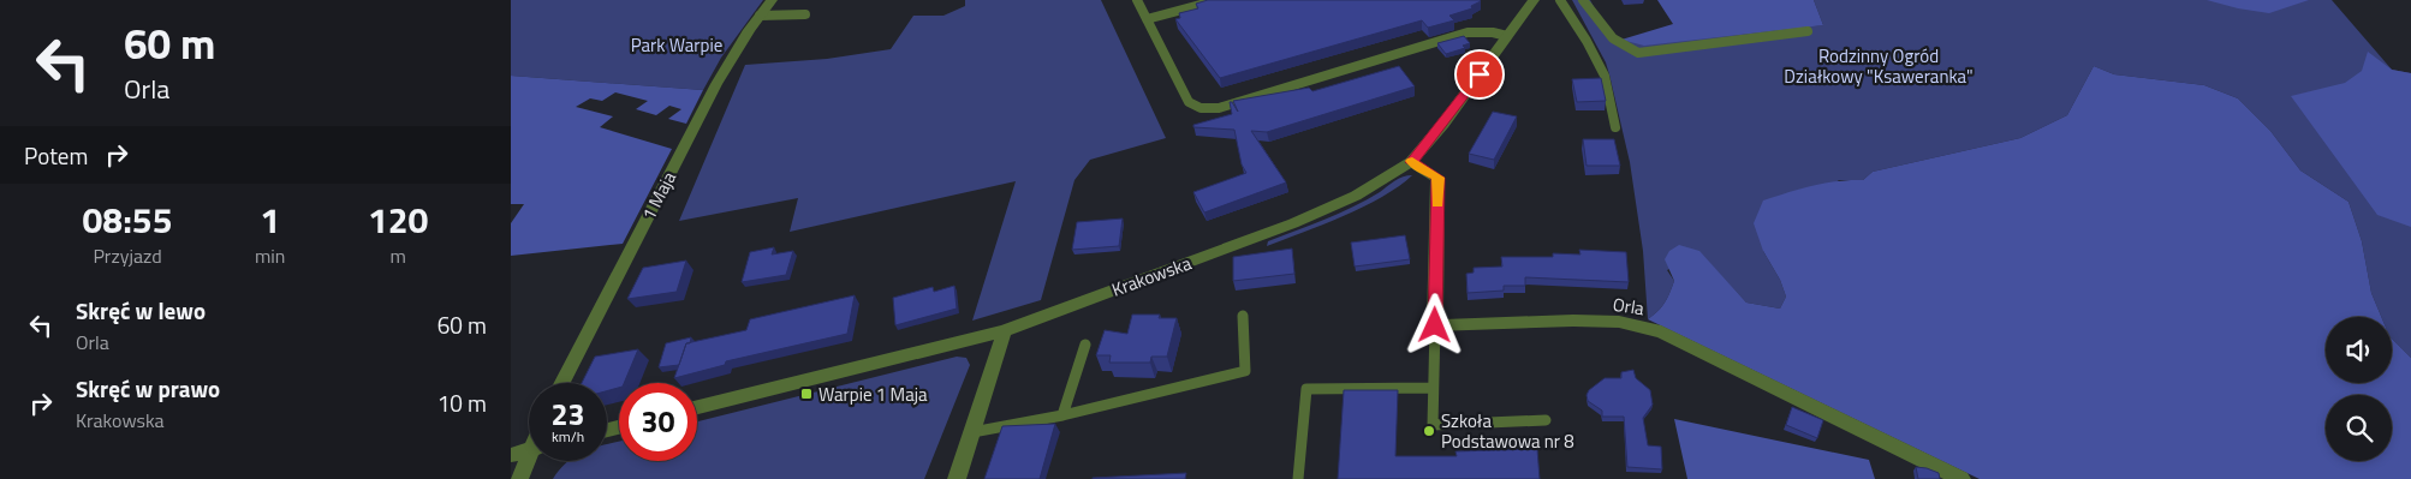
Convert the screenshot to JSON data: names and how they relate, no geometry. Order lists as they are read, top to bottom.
{
  "streets": {
    "street": ["1 Maja", "Krakowska", "Orla"]
  },
  "parks": ["Park Warpie", "Rodzinny Ogród Działkowy \"Ksaweranka\""],
  "places": {
    "transit": ["Warpie 1 Maja"],
    "other": ["Szkoła Podstawowa nr 8"]
  },
  "page": {
    "turn": ["60 m", "Orla"],
    "then": "Potem",
    "eta": [
      "08:55",
      "Przyjazd",
      "1",
      "min",
      "120",
      "m"
    ],
    "list": [
      {
        "name": "Skręć w lewo",
        "note": "Orla",
        "value": "60 m"
      },
      {
        "name": "Skręć w prawo",
        "note": "Krakowska",
        "value": "10 m"
      }
    ],
    "speed": "23 km/h",
    "limit": "30"
  }
}
